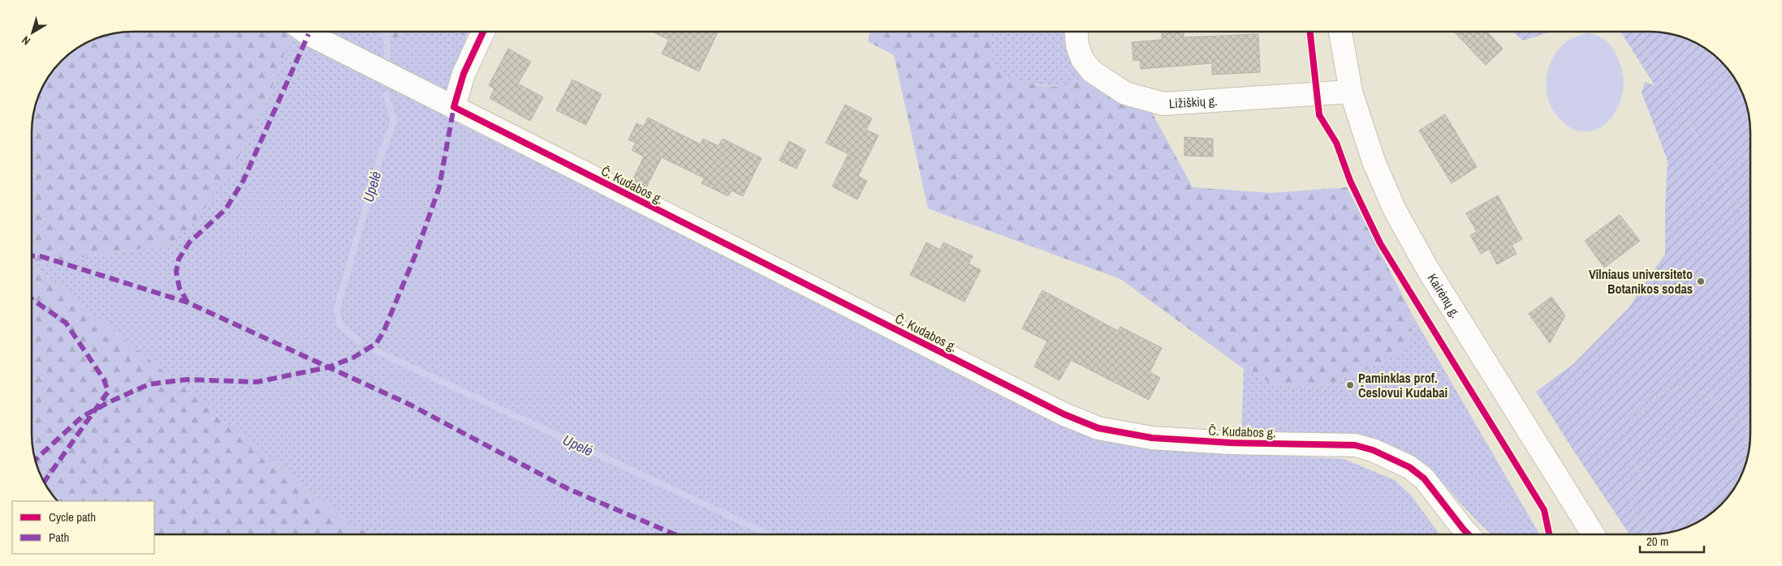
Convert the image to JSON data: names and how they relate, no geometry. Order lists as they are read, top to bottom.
{
  "streets": {
    "street": ["Ližiškių g.", "Č. Kudabos g.", "Kairėnų g."]
  },
  "crossings": [
    ["Ližiškių g.", "Kairėnų g."]
  ],
  "water": ["Upelė"],
  "places": ["Vilniaus universiteto Botanikos sodas", "Paminklas prof. Česlovui Kudabai"],
  "legend": ["Cycle path", "Path"],
  "scale_bar": "20 m",
  "north": "bottom left"
}
